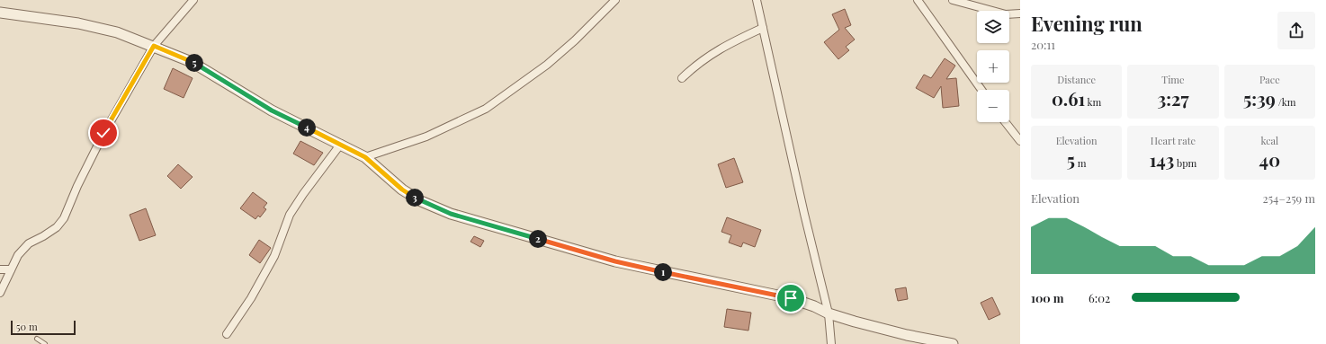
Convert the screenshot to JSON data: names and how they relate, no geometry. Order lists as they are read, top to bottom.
{
  "scale_bar": "50 m",
  "page": {
    "heading": ["Evening run", "20:11"],
    "map_buttons": ["+", "−"],
    "pins": [
      "5",
      "4",
      "3",
      "2",
      "1"
    ],
    "stats": [
      ["Distance", "0.61 km"],
      ["Time", "3:27"],
      ["Pace", "5:39 /km"],
      ["Elevation", "5 m"],
      ["Heart rate", "143 bpm"],
      ["kcal", "40"]
    ],
    "chart": ["Elevation", "254–259 m"],
    "list": [
      {
        "name": "100 m",
        "note": "6:02"
      }
    ],
    "scale": "50 m"
  }
}
